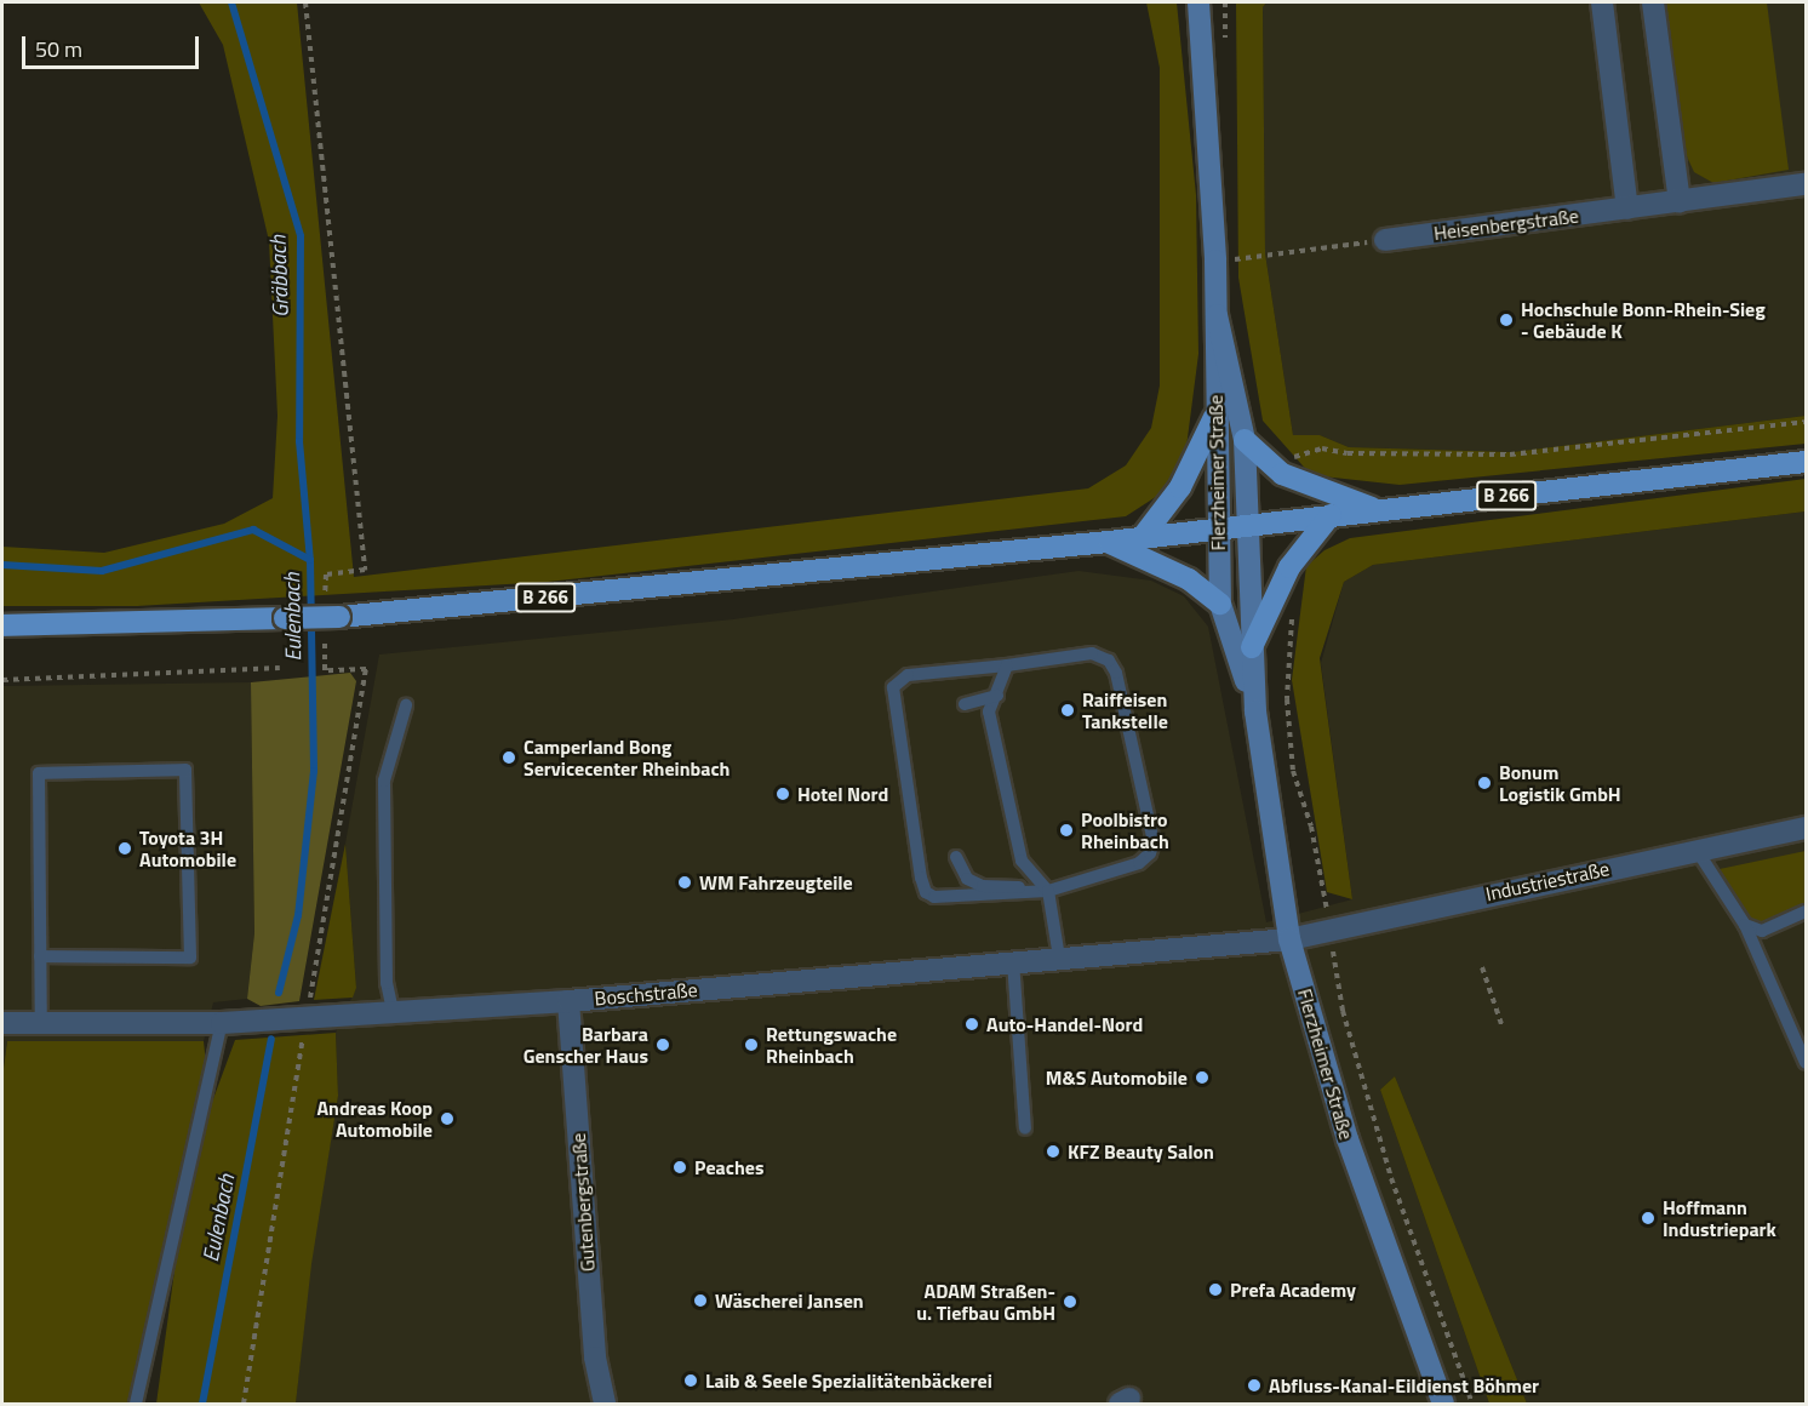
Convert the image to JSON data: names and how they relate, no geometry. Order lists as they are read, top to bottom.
{
  "streets": {
    "main road": ["Flerzheimer Straße", "B 266"],
    "street": [
      "Heisenbergstraße",
      "Industriestraße",
      "Boschstraße",
      "Gutenbergstraße"
    ]
  },
  "crossings": [
    ["Flerzheimer Straße", "B 266"],
    ["Flerzheimer Straße", "Industriestraße"],
    ["Flerzheimer Straße", "Boschstraße"],
    ["Industriestraße", "Boschstraße"],
    ["Boschstraße", "Gutenbergstraße"]
  ],
  "water": ["Gräbbach", "Eulenbach"],
  "places": [
    "Hochschule Bonn-Rhein-Sieg - Gebäude K",
    "Raiffeisen Tankstelle",
    "Camperland Bong Servicecenter Rheinbach",
    "Bonum Logistik GmbH",
    "Hotel Nord",
    "Poolbistro Rheinbach",
    "Toyota 3H Automobile",
    "WM Fahrzeugteile",
    "Auto-Handel-Nord",
    "Barbara Genscher Haus",
    "Rettungswache Rheinbach",
    "M&S Automobile",
    "Andreas Koop Automobile",
    "KFZ Beauty Salon",
    "Peaches",
    "Hoffmann Industriepark",
    "Prefa Academy",
    "Wäscherei Jansen",
    "ADAM Straßen- u. Tiefbau GmbH",
    "Laib & Seele Spezialitätenbäckerei",
    "Abfluss-Kanal-Eildienst Böhmer"
  ],
  "scale_bar": "50 m"
}
